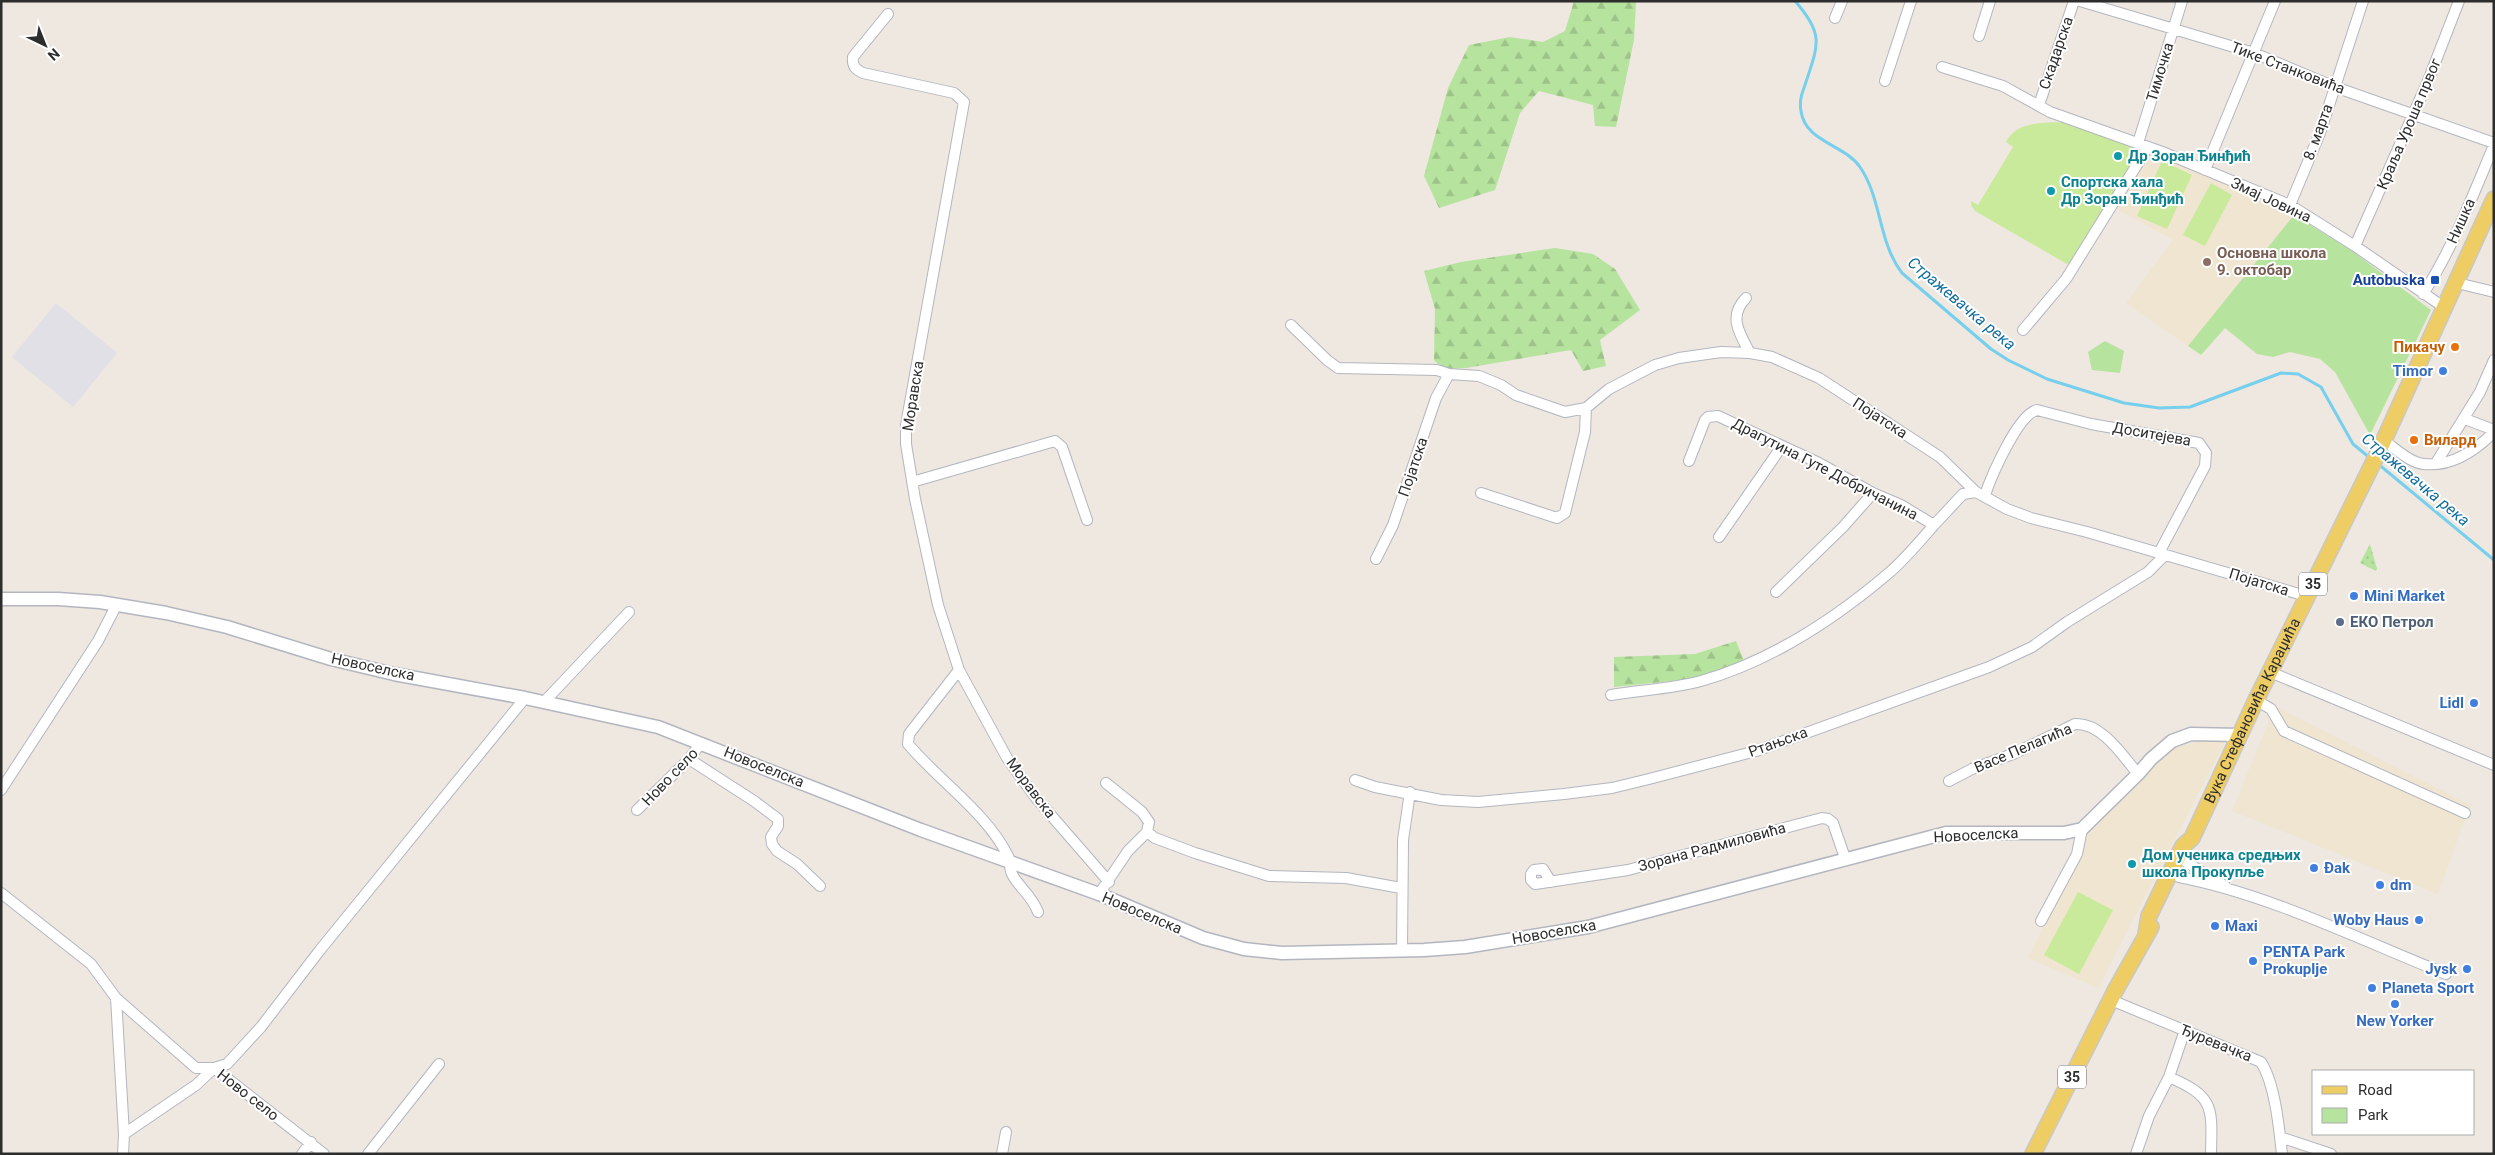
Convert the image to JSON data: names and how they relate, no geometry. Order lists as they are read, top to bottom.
{
  "streets": {
    "main road": ["35", "Вука Стефановића Караџића"],
    "street": [
      "Скадарска",
      "Тике Станковића",
      "Тимочка",
      "Краља Уроша првог",
      "8. марта",
      "Змај Јовина",
      "Нишка",
      "Моравска",
      "Појатска",
      "Доситејева",
      "Драгутина Гуте Добричанина",
      "Новоселска",
      "Ртањска",
      "Васе Пелагића",
      "Ново село",
      "Зорана Радмиловића",
      "Ђуревачка"
    ]
  },
  "crossings": [
    ["Скадарска", "Змај Јовина"],
    ["Тике Станковића", "Тимочка"],
    ["Тике Станковића", "Краља Уроша првог"],
    ["Тике Станковића", "8. марта"],
    ["Тике Станковића", "Нишка"],
    ["Тимочка", "Змај Јовина"],
    ["Краља Уроша првог", "Змај Јовина"],
    ["8. марта", "Змај Јовина"],
    ["Змај Јовина", "Нишка"],
    ["Змај Јовина", "35"],
    ["Појатска", "Доситејева"],
    ["Појатска", "Драгутина Гуте Добричанина"],
    ["Појатска", "Вука Стефановића Караџића"],
    ["Појатска", "Ртањска"],
    ["Доситејева", "Драгутина Гуте Добричанина"],
    ["Доситејева", "Ртањска"],
    ["35", "Вука Стефановића Караџића"],
    ["Новоселска", "Ново село"],
    ["Новоселска", "Зорана Радмиловића"],
    ["Вука Стефановића Караџића", "Ђуревачка"]
  ],
  "water": ["Стражевачка река"],
  "places": {
    "other": [
      "Др Зоран Ђинђић",
      "Спортска хала Др Зоран Ђинђић",
      "Основна школа 9. октобар",
      "Пикачу",
      "Timor",
      "Вилард",
      "Mini Market",
      "ЕКО Петрол",
      "Lidl",
      "Дом ученика средњих школа Прокупље",
      "Đak",
      "dm",
      "Woby Haus",
      "Maxi",
      "PENTA Park Prokuplje",
      "Jysk",
      "Planeta Sport",
      "New Yorker"
    ],
    "transit": ["Autobuska"]
  },
  "legend": ["Road", "Park"],
  "north": "bottom right"
}
